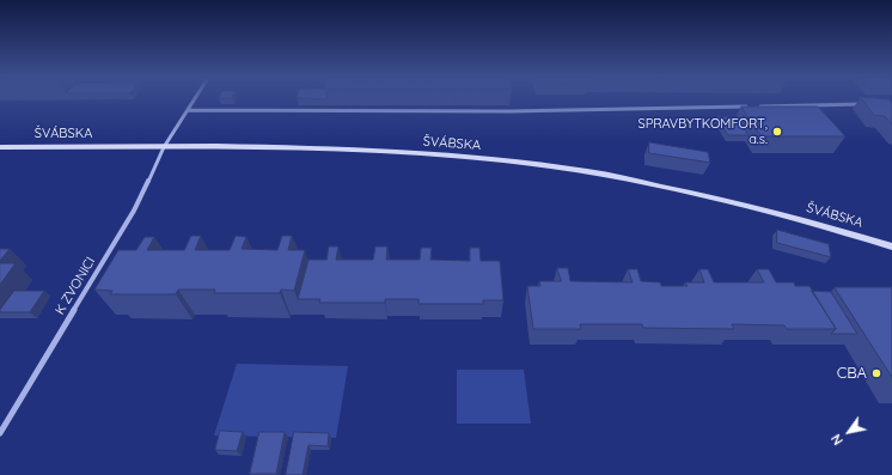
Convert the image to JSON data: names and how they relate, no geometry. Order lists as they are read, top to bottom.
{
  "streets": {
    "street": ["ŠVÁBSKA", "K ZVONICI"]
  },
  "crossings": [
    ["ŠVÁBSKA", "K ZVONICI"]
  ],
  "places": ["SPRAVBYTKOMFORT, a.s.", "CBA"],
  "north": "bottom left"
}
